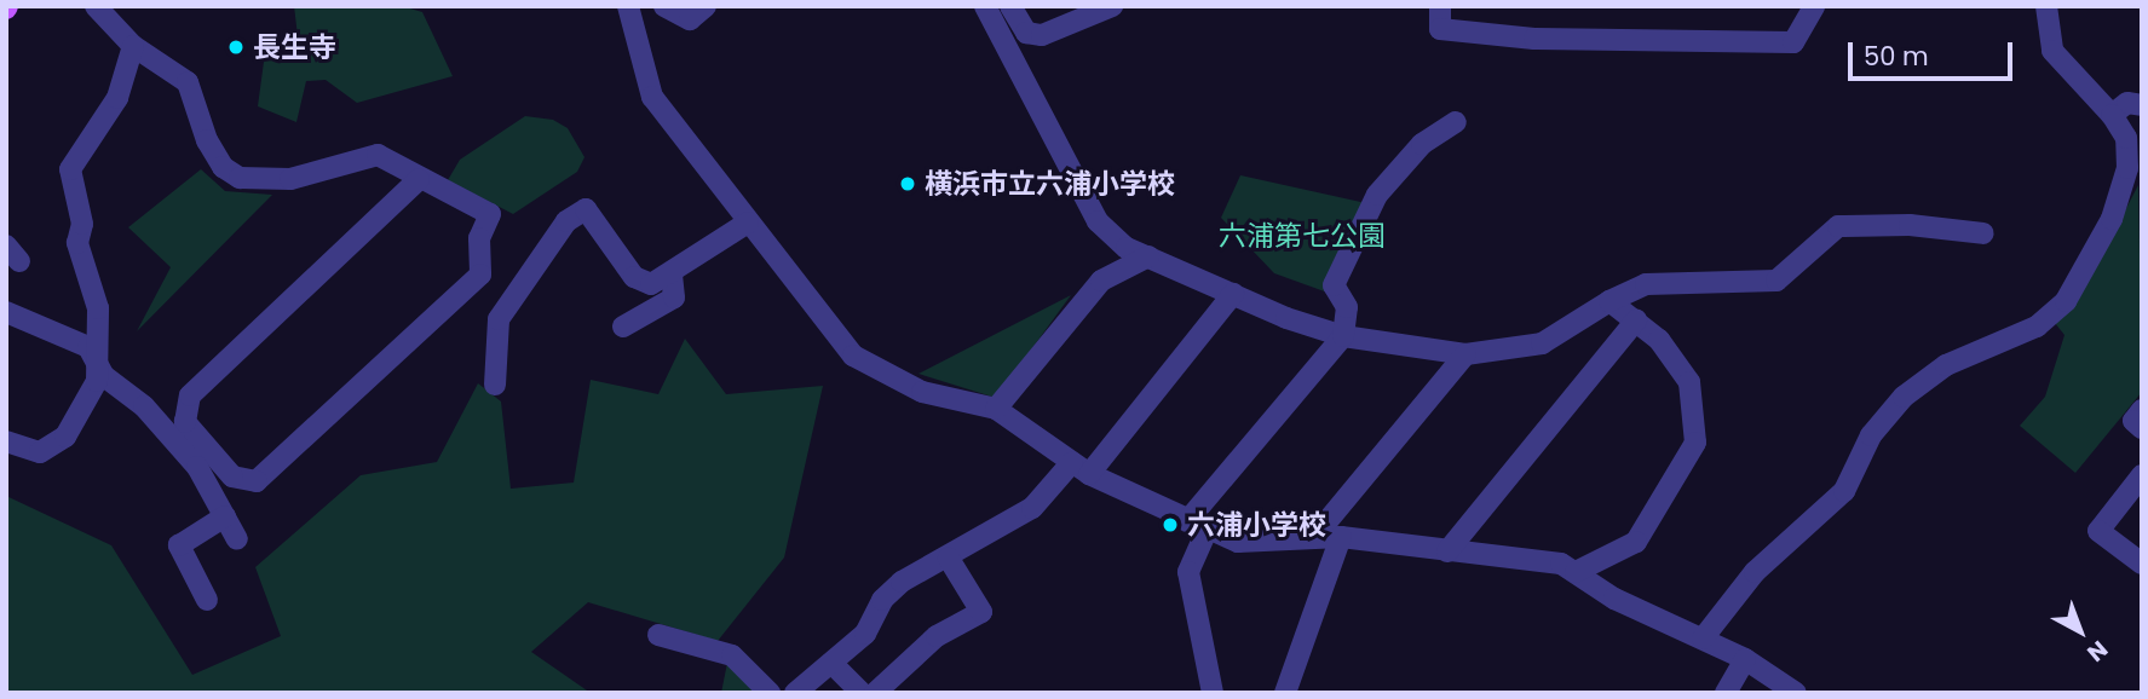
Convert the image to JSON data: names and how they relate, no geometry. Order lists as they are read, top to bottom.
{
  "parks": ["六浦第七公園"],
  "places": ["長生寺", "横浜市立六浦小学校", "六浦小学校"],
  "scale_bar": "50 m",
  "north": "bottom right"
}
